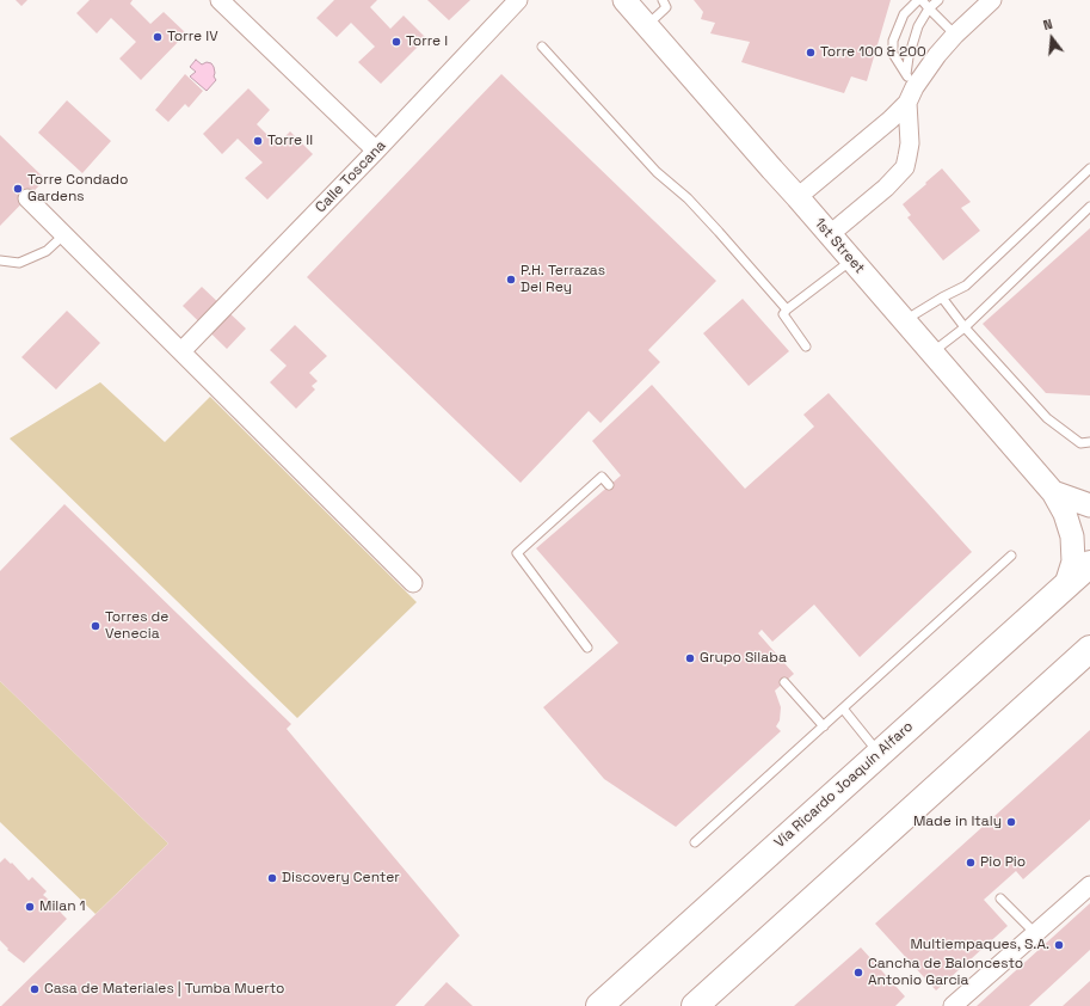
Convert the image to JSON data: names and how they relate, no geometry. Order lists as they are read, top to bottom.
{
  "streets": {
    "main road": ["Vía Ricardo Joaquín Alfaro"],
    "street": ["Calle Toscana", "1st Street"]
  },
  "crossings": [
    ["1st Street", "Vía Ricardo Joaquín Alfaro"]
  ],
  "places": [
    "Torre IV",
    "Torre I",
    "Torre 100 & 200",
    "Torre II",
    "Torre Condado Gardens",
    "P.H. Terrazas Del Rey",
    "Torres de Venecia",
    "Grupo Silaba",
    "Made in Italy",
    "Pio Pio",
    "Discovery Center",
    "Milan 1",
    "Multiempaques, S.A.",
    "Cancha de Baloncesto Antonio Garcia",
    "Casa de Materiales | Tumba Muerto"
  ],
  "north": "top"
}
